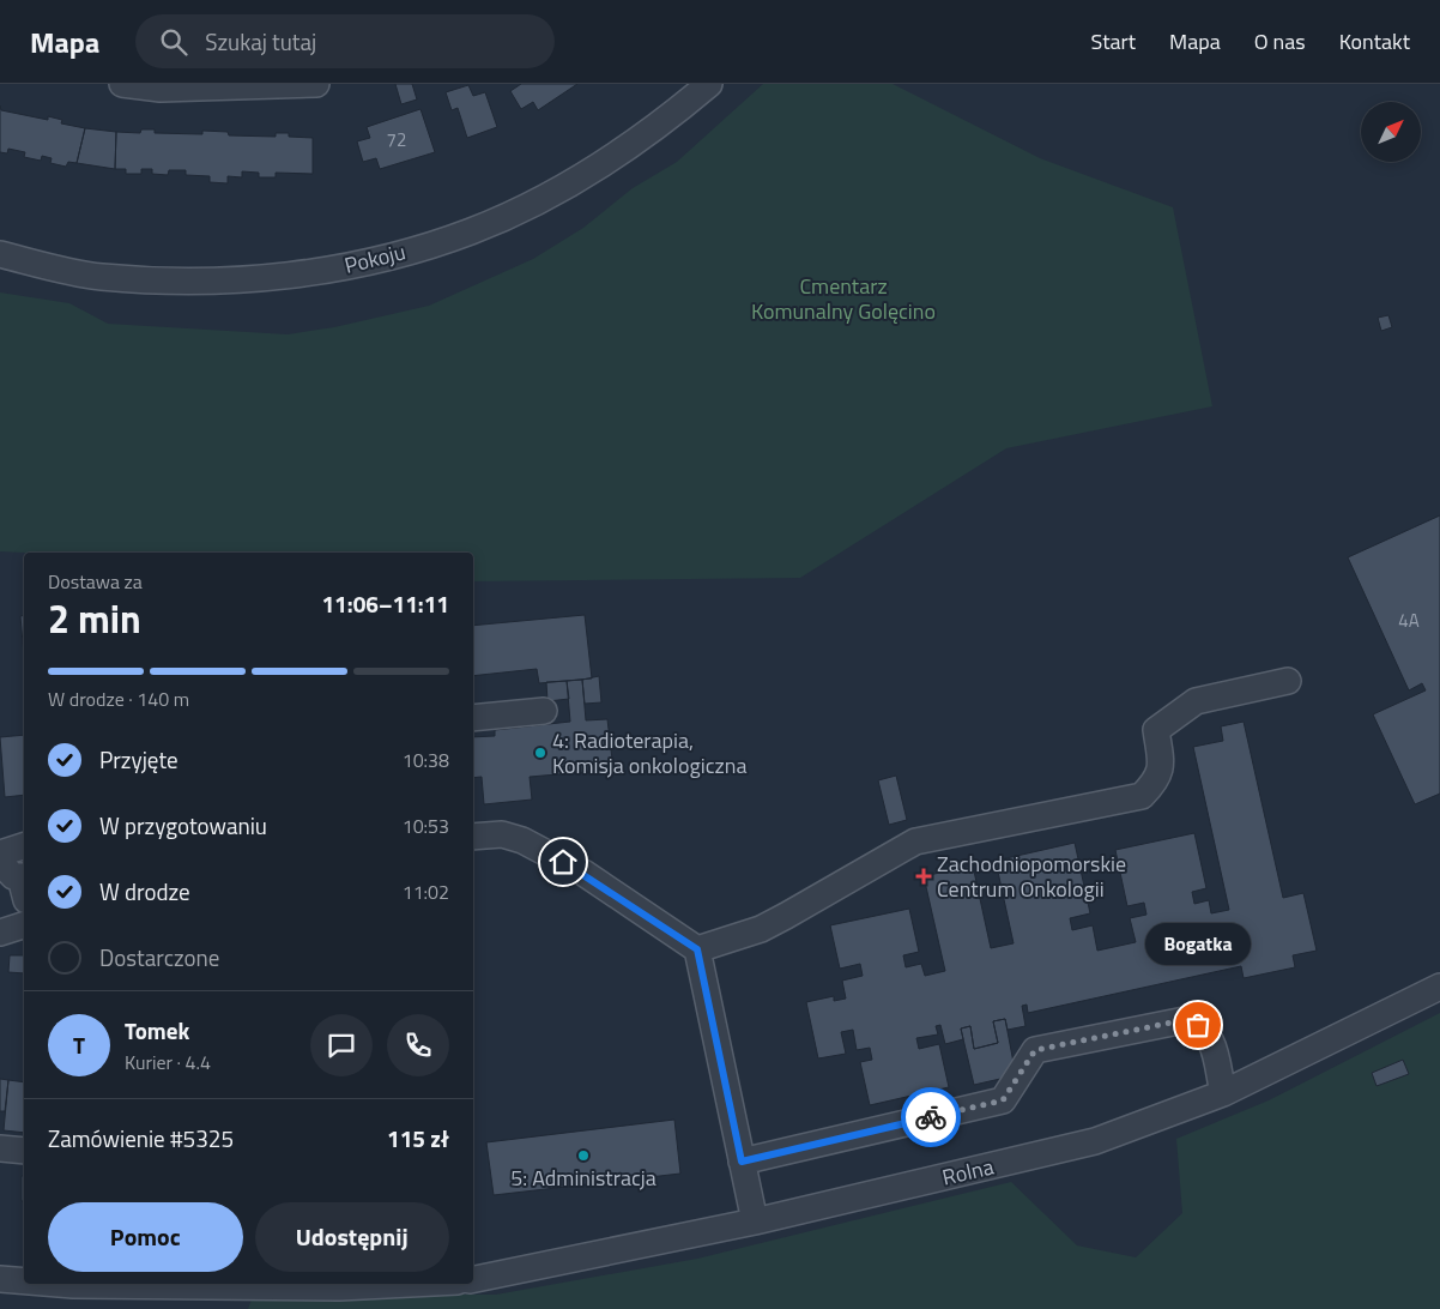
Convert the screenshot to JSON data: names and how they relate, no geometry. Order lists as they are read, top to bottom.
{
  "streets": {
    "street": ["Pokoju", "Rolna"]
  },
  "parks": ["Cmentarz Komunalny Golęcino"],
  "places": {
    "other": ["4: Radioterapia, Komisja onkologiczna", "Bogatka", "5: Administracja"],
    "health": ["Zachodniopomorskie Centrum Onkologii"]
  },
  "house_numbers": ["72", "4A"],
  "north": "top right",
  "page": {
    "header": "Mapa",
    "search": "Szukaj tutaj",
    "nav": [
      "Start",
      "Mapa",
      "O nas",
      "Kontakt"
    ],
    "heading": ["2 min", "Dostawa za", "11:06–11:11"],
    "panel": [
      "Tomek",
      "Kurier · 4.4",
      "Zamówienie #5325",
      "115 zł"
    ],
    "bar": "W drodze · 140 m",
    "list": [
      ["Przyjęte", "10:38"],
      ["W przygotowaniu", "10:53"],
      ["W drodze", "11:02"],
      "Dostarczone"
    ],
    "bubble": "Bogatka",
    "round": "T",
    "buttons": ["Pomoc", "Udostępnij"]
  }
}
